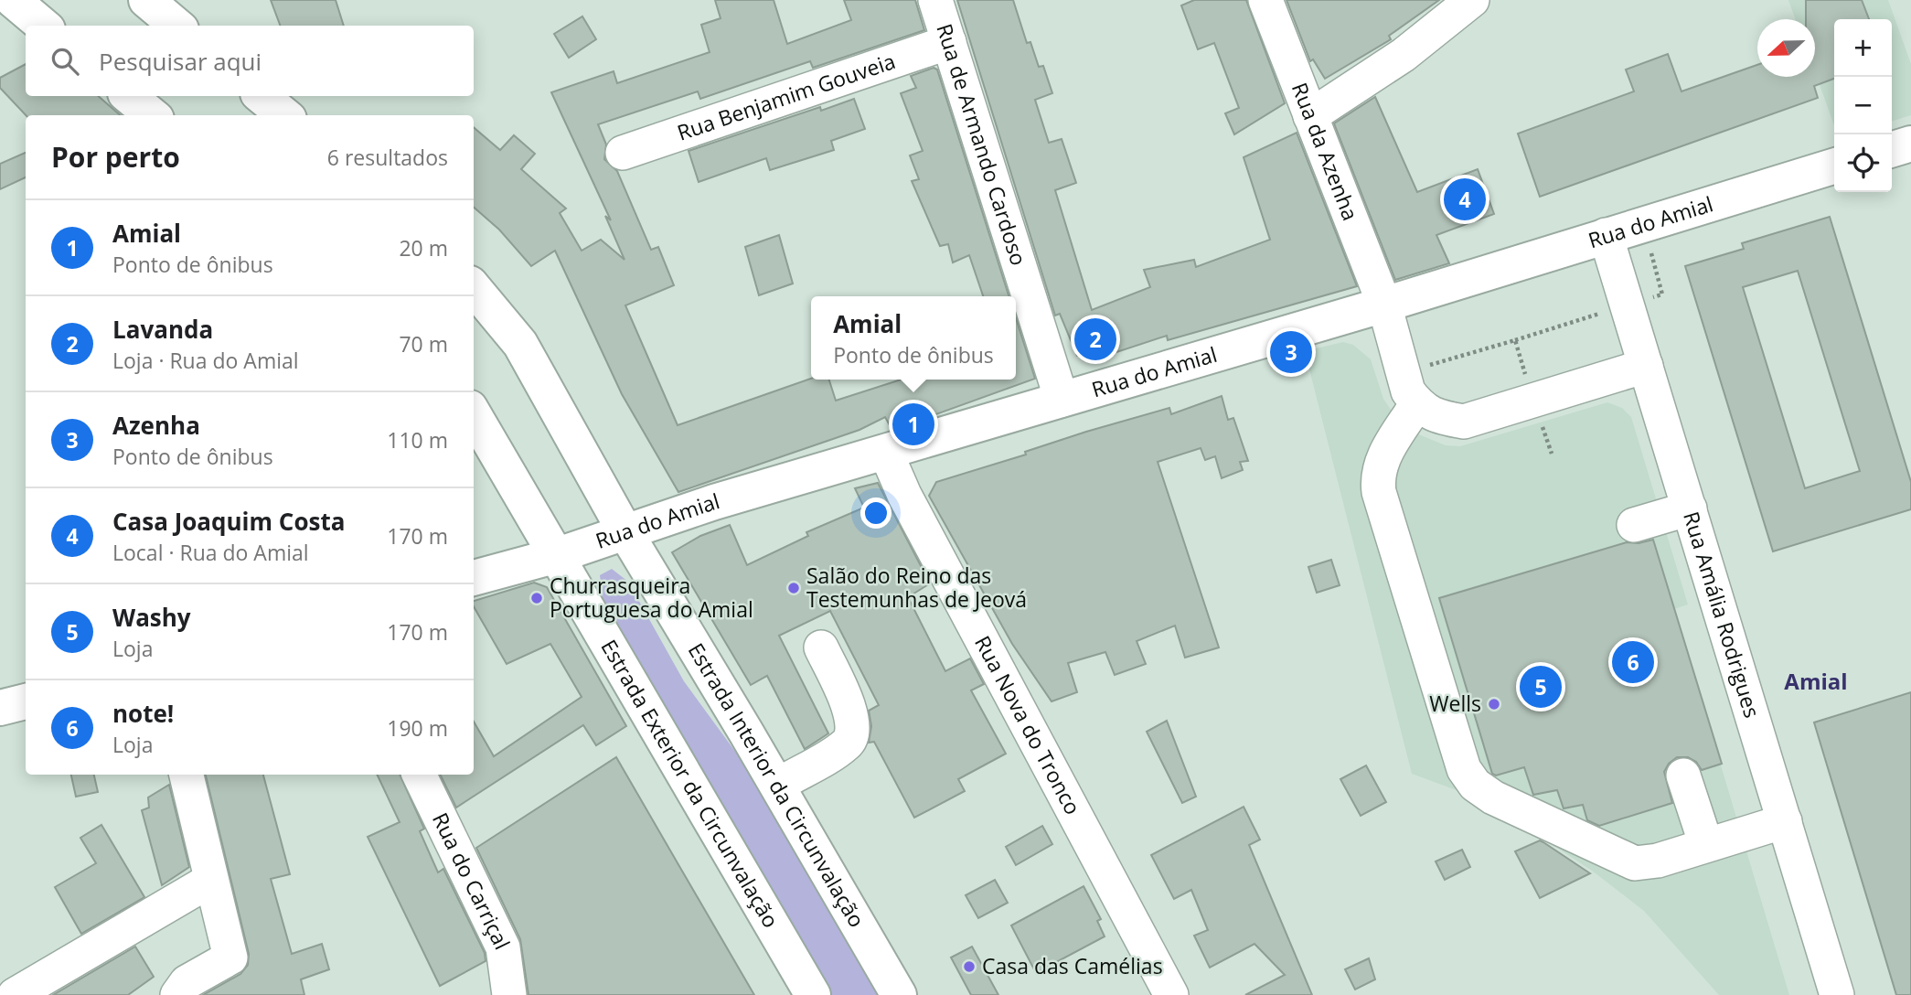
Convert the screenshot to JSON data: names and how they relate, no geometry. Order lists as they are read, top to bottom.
{
  "streets": {
    "main road": ["Rua do Amial", "Estrada Exterior da Circunvalação", "Estrada Interior da Circunvalação"],
    "street": [
      "Rua Benjamim Gouveia",
      "Rua de Armando Cardoso",
      "Rua da Azenha",
      "Rua Amália Rodrigues",
      "Rua Nova do Tronco",
      "Rua do Carriçal"
    ]
  },
  "crossings": [
    ["Rua Benjamim Gouveia", "Rua de Armando Cardoso"],
    ["Rua de Armando Cardoso", "Rua do Amial"],
    ["Rua da Azenha", "Rua do Amial"],
    ["Rua do Amial", "Rua Amália Rodrigues"],
    ["Rua do Amial", "Rua Nova do Tronco"],
    ["Rua do Amial", "Estrada Exterior da Circunvalação"],
    ["Rua do Amial", "Estrada Interior da Circunvalação"]
  ],
  "districts": ["Amial"],
  "places": [
    "Salão do Reino das Testemunhas de Jeová",
    "Churrasqueira Portuguesa do Amial",
    "Wells",
    "Casa das Camélias"
  ],
  "north": "left",
  "page": {
    "map_buttons": ["+", "−"],
    "search": "Pesquisar aqui",
    "heading": ["Por perto", "6 resultados"],
    "pins": [
      "4",
      "2",
      "3",
      "1",
      "6",
      "5"
    ],
    "list": [
      {
        "mark": "1",
        "name": "Amial",
        "note": "Ponto de ônibus",
        "value": "20 m"
      },
      {
        "mark": "2",
        "name": "Lavanda",
        "note": "Loja · Rua do Amial",
        "value": "70 m"
      },
      {
        "mark": "3",
        "name": "Azenha",
        "note": "Ponto de ônibus",
        "value": "110 m"
      },
      {
        "mark": "4",
        "name": "Casa Joaquim Costa",
        "note": "Local · Rua do Amial",
        "value": "170 m"
      },
      {
        "mark": "5",
        "name": "Washy",
        "note": "Loja",
        "value": "170 m"
      },
      {
        "mark": "6",
        "name": "note!",
        "note": "Loja",
        "value": "190 m"
      }
    ],
    "popup": ["Amial", "Ponto de ônibus"]
  }
}
